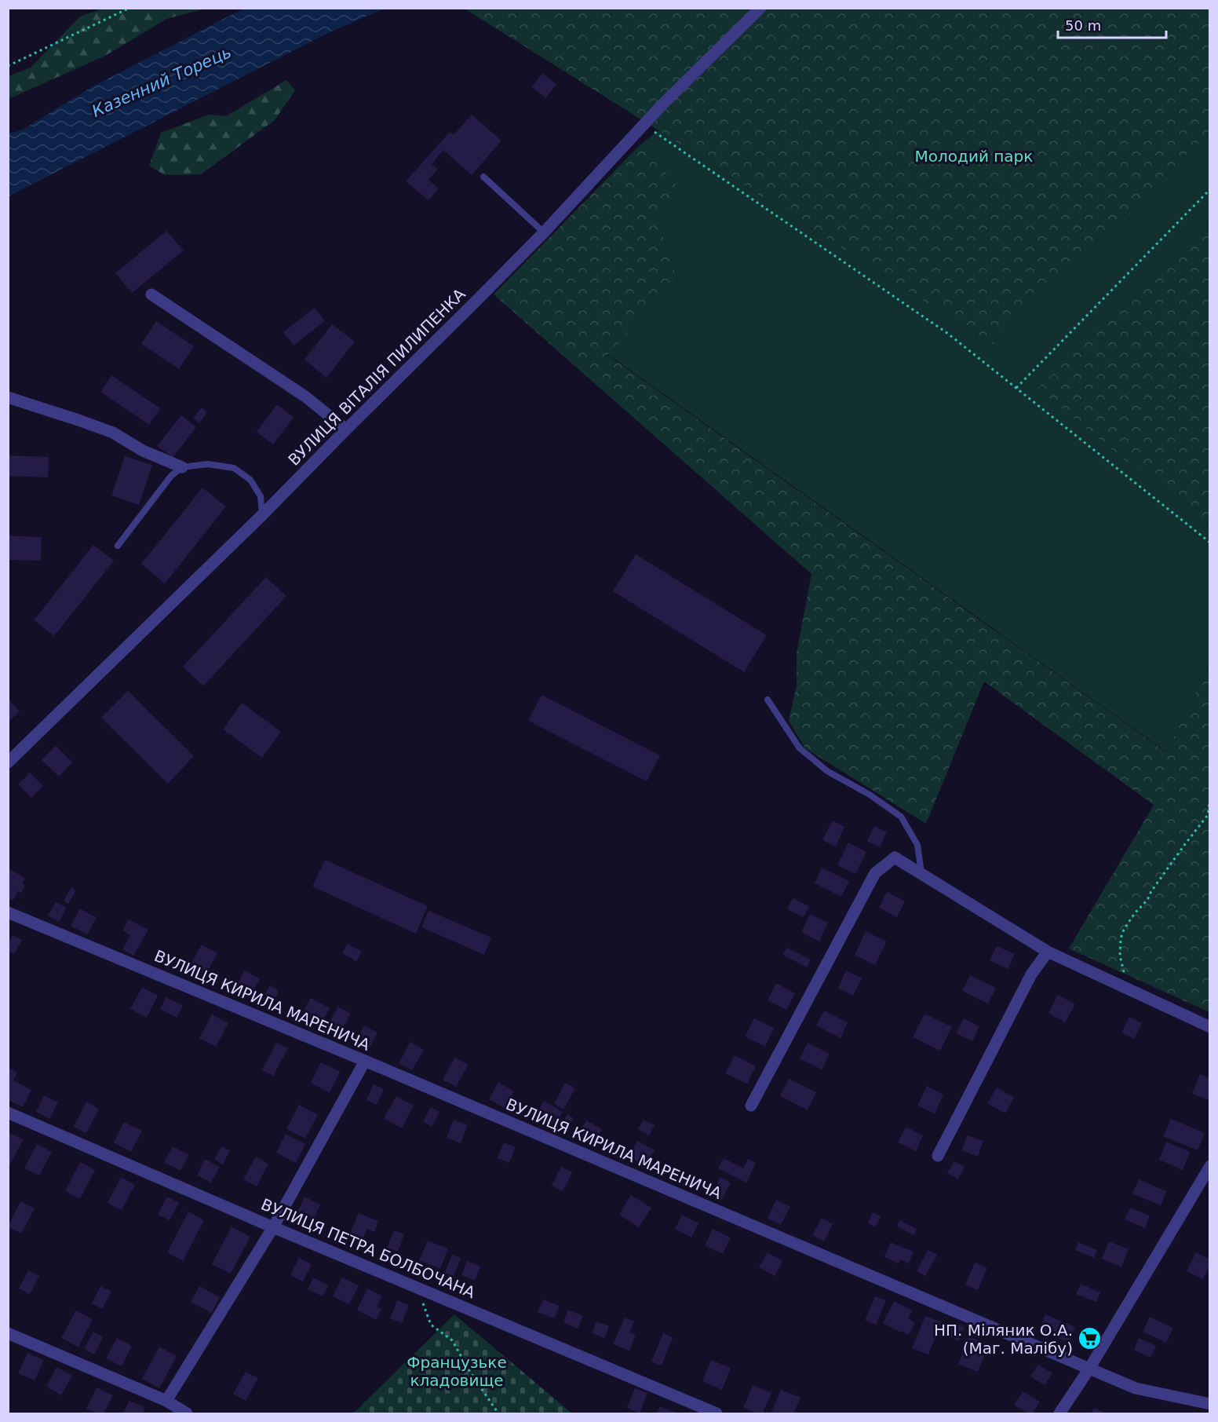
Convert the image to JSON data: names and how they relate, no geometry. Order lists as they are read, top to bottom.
{
  "streets": {
    "street": ["ВУЛИЦЯ ВІТАЛІЯ ПИЛИПЕНКА", "ВУЛИЦЯ КИРИЛА МАРЕНИЧА", "ВУЛИЦЯ ПЕТРА БОЛБОЧАНА"]
  },
  "water": ["Казенний Торець"],
  "parks": ["Молодий парк", "Французьке кладовище"],
  "places": {
    "supermarket": ["НП. Міляник О.А. (Маг. Малібу)"]
  },
  "scale_bar": "50 m"
}
